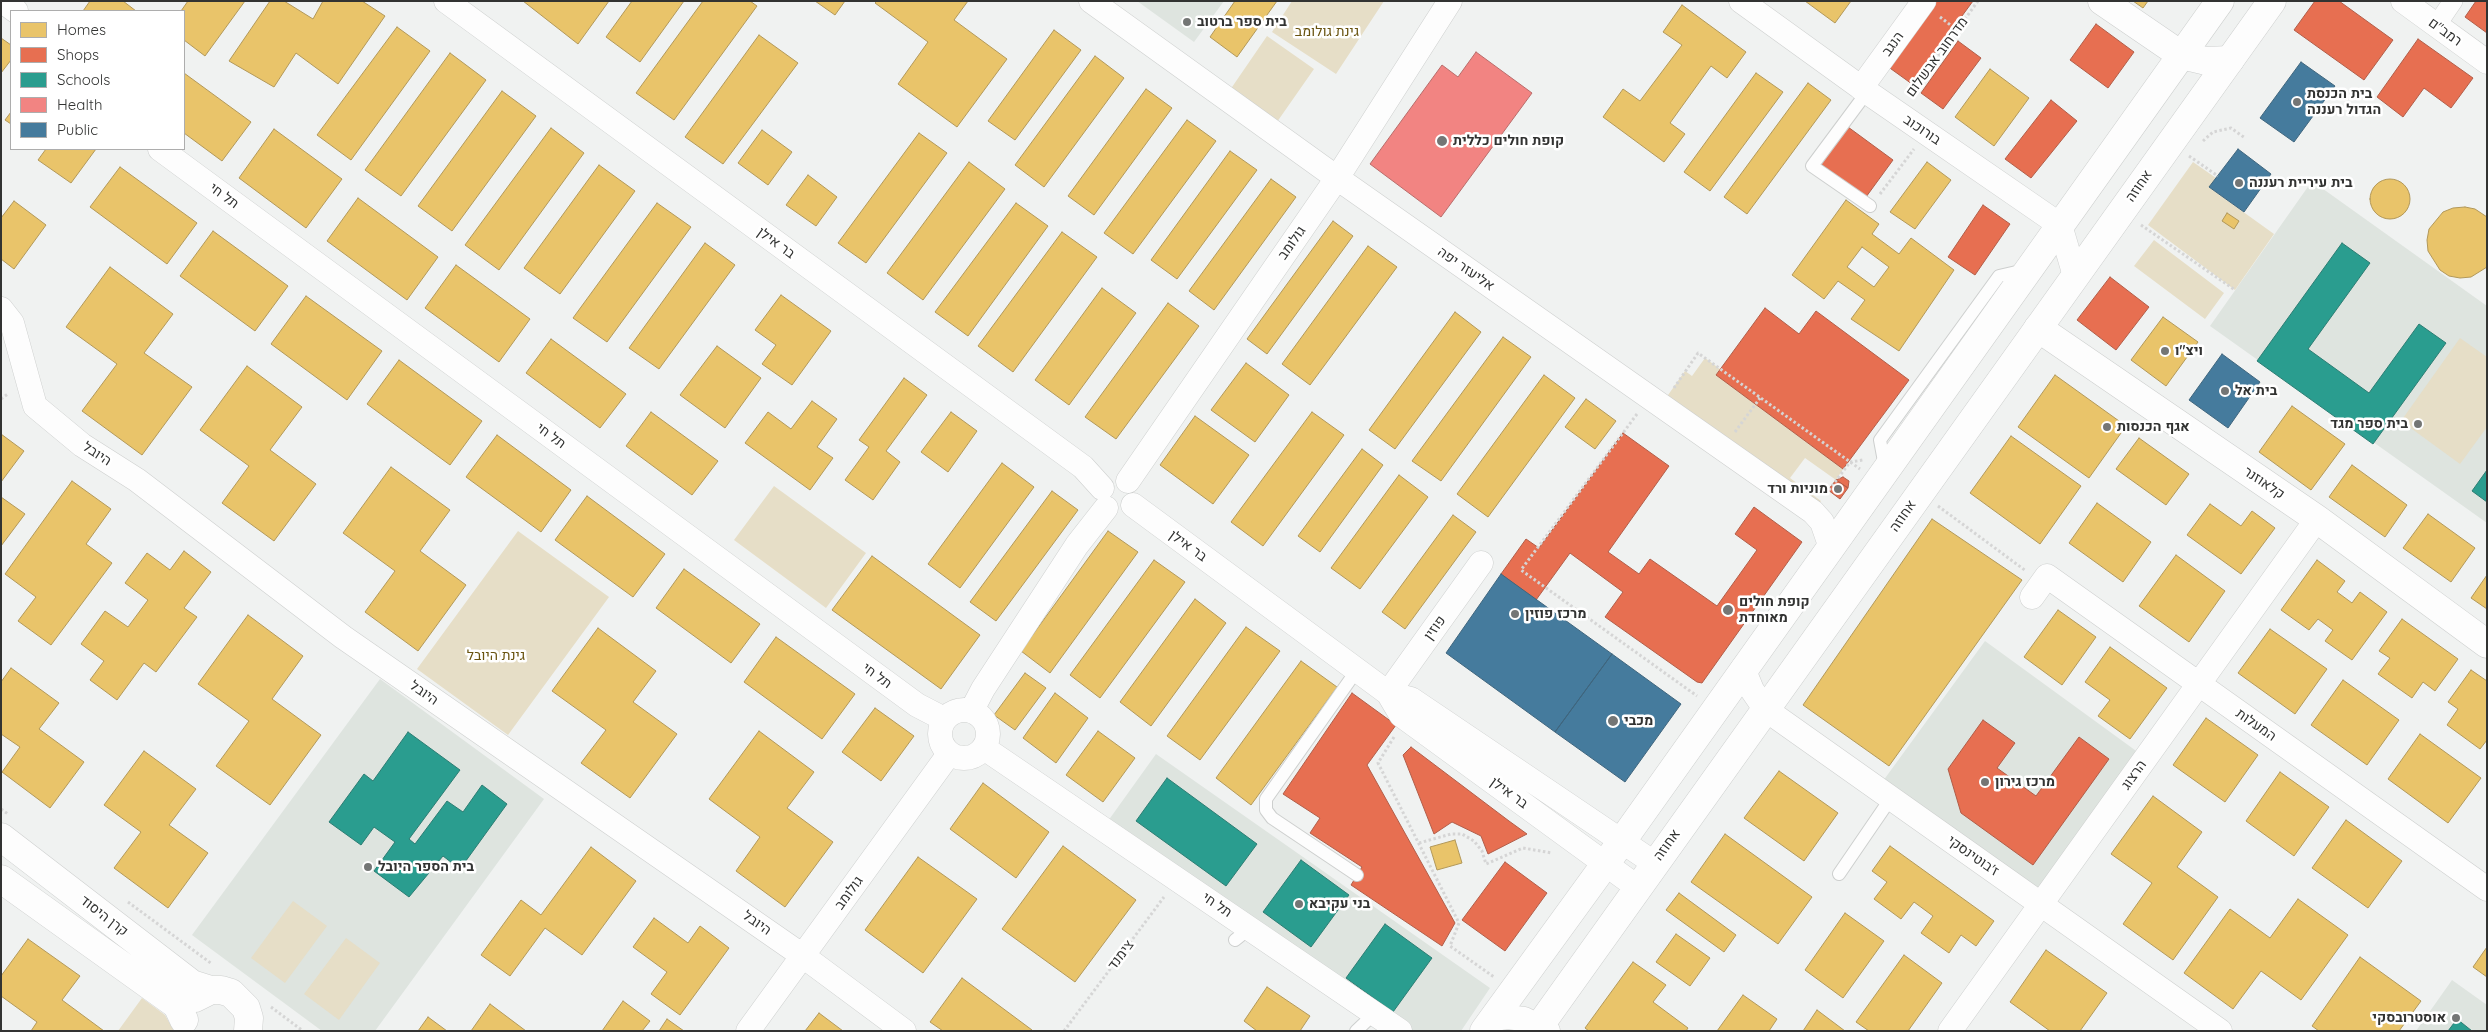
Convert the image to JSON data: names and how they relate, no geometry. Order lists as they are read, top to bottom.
{
  "streets": {
    "main road": ["אחוזה", "קלאוזנר", "קרן היסוד"],
    "street": [
      "רמב\"ם",
      "הנגב",
      "בורוכוב",
      "תל חי",
      "בר אילן",
      "גולומב",
      "אליעזר יפה",
      "היובל",
      "פוזין",
      "המעלות",
      "הרצוג",
      "ז'בוטינסקי"
    ],
    "path": ["מדרחוב אבשלום", "צימנד"]
  },
  "crossings": [
    ["הנגב", "בורוכוב"],
    ["מדרחוב אבשלום", "בורוכוב"],
    ["אחוזה", "בר אילן"],
    ["אחוזה", "קלאוזנר"],
    ["אחוזה", "ז'בוטינסקי"],
    ["תל חי", "גולומב"],
    ["תל חי", "צימנד"],
    ["בר אילן", "גולומב"],
    ["בר אילן", "פוזין"],
    ["גולומב", "אליעזר יפה"],
    ["גולומב", "היובל"],
    ["קלאוזנר", "הרצוג"],
    ["המעלות", "הרצוג"],
    ["הרצוג", "ז'בוטינסקי"]
  ],
  "parks": ["גינת גולומב", "גינת היובל"],
  "places": [
    "בית ספר ברטוב",
    "בית הכנסת הגדול רעננה",
    "קופת חולים כללית",
    "בית עיריית רעננה",
    "ויצ\"ו",
    "בית אל",
    "בית ספר מגד",
    "אגף הכנסות",
    "מוניות ורד",
    "קופת חולים מאוחדת",
    "מרכז פוזין",
    "מכבי",
    "מרכז גירון",
    "בית הספר היובל",
    "בני עקיבא",
    "אוסטרובסקי"
  ],
  "legend": [
    "Homes",
    "Shops",
    "Schools",
    "Health",
    "Public"
  ]
}
